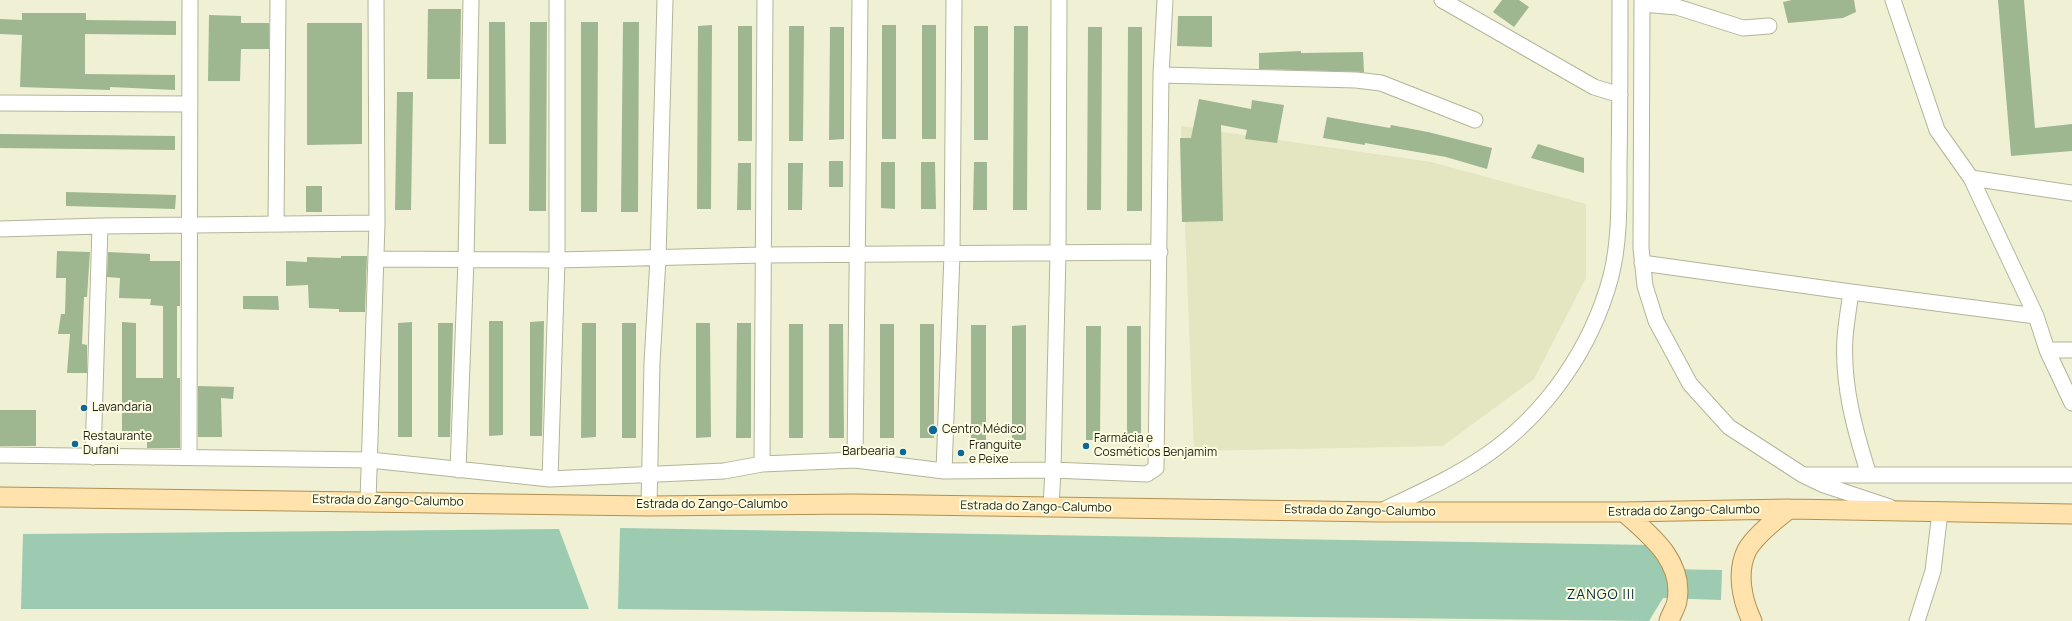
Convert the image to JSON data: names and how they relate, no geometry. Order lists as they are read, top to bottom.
{
  "streets": {
    "main road": ["Estrada do Zango-Calumbo"]
  },
  "districts": ["ZANGO III"],
  "places": [
    "Lavandaria",
    "Centro Médico",
    "Restaurante Dufani",
    "Farmácia e Cosméticos Benjamim",
    "Barbearia",
    "Franguite e Peixe"
  ]
}
